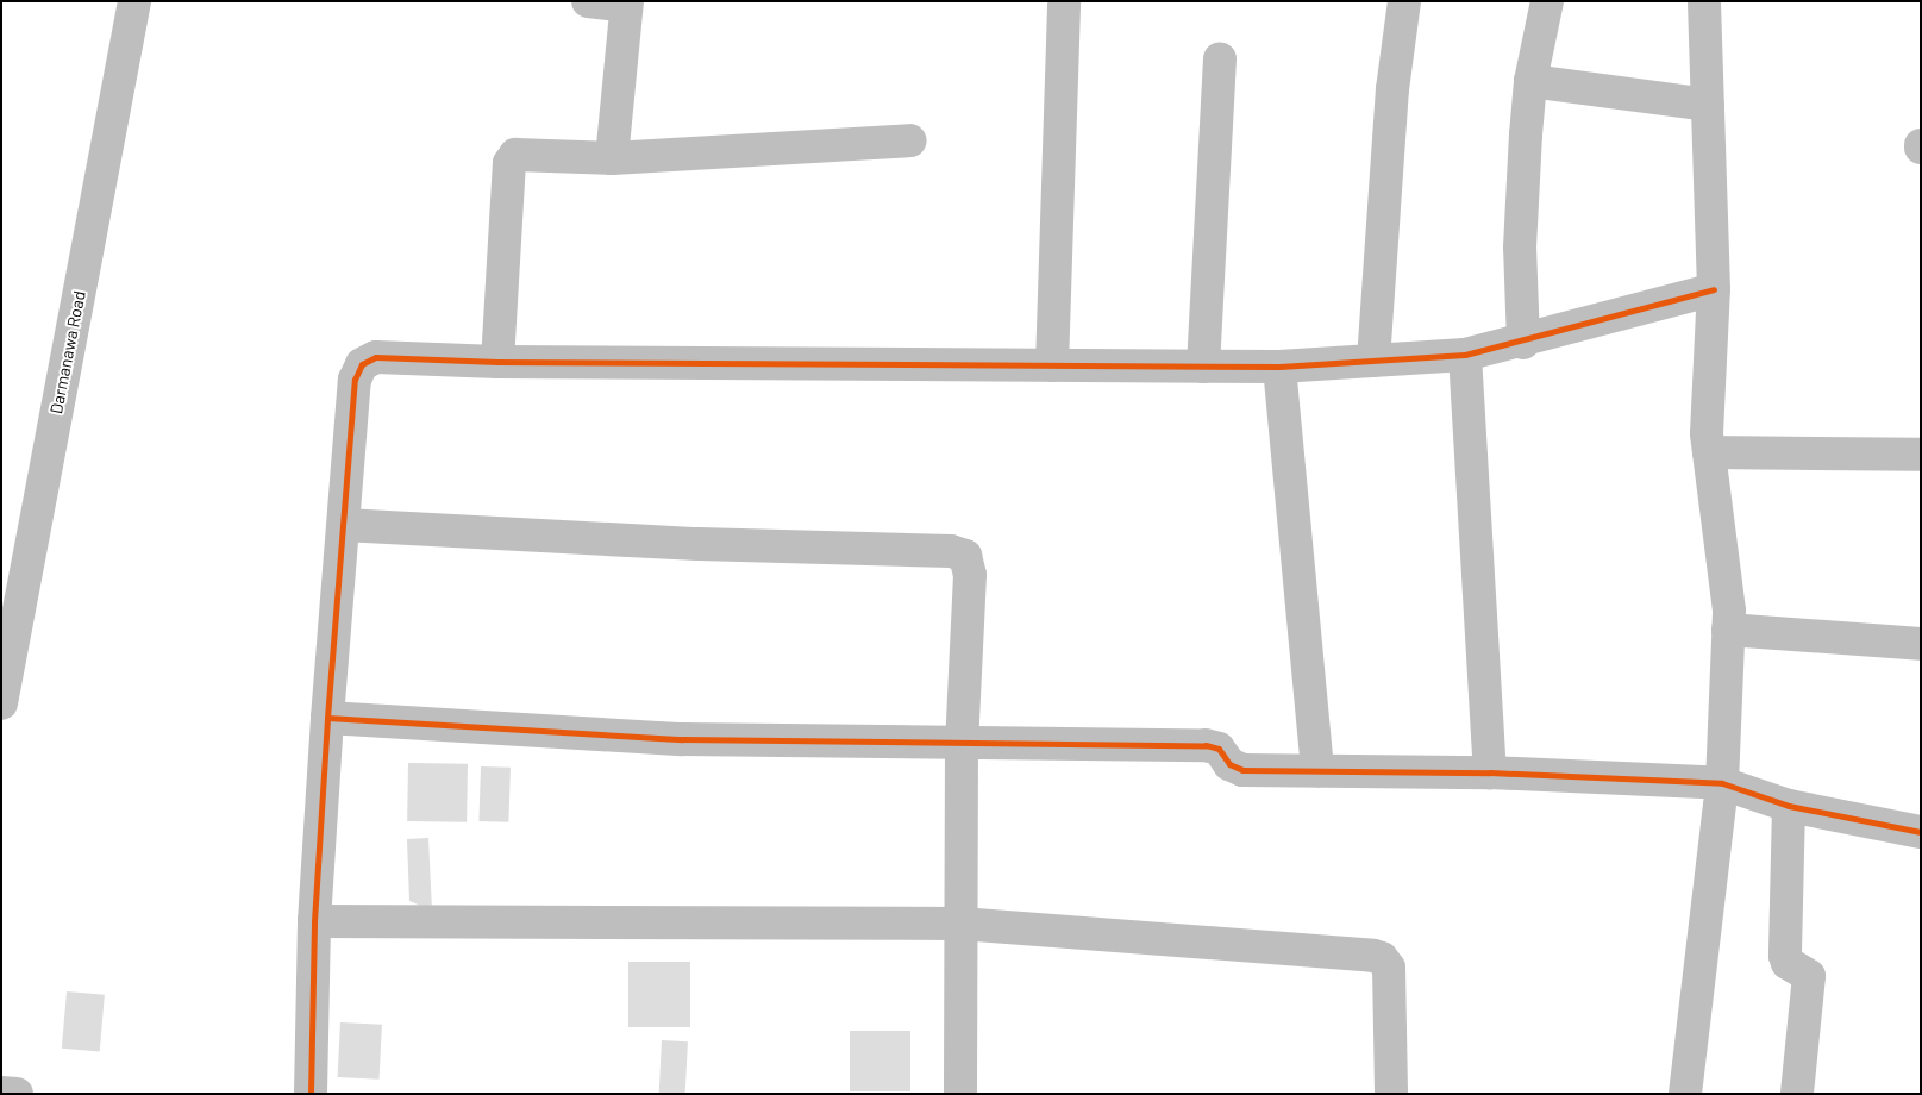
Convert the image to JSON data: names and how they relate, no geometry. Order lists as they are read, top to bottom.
{
  "streets": {
    "street": ["Darmanawa Road"]
  }
}
